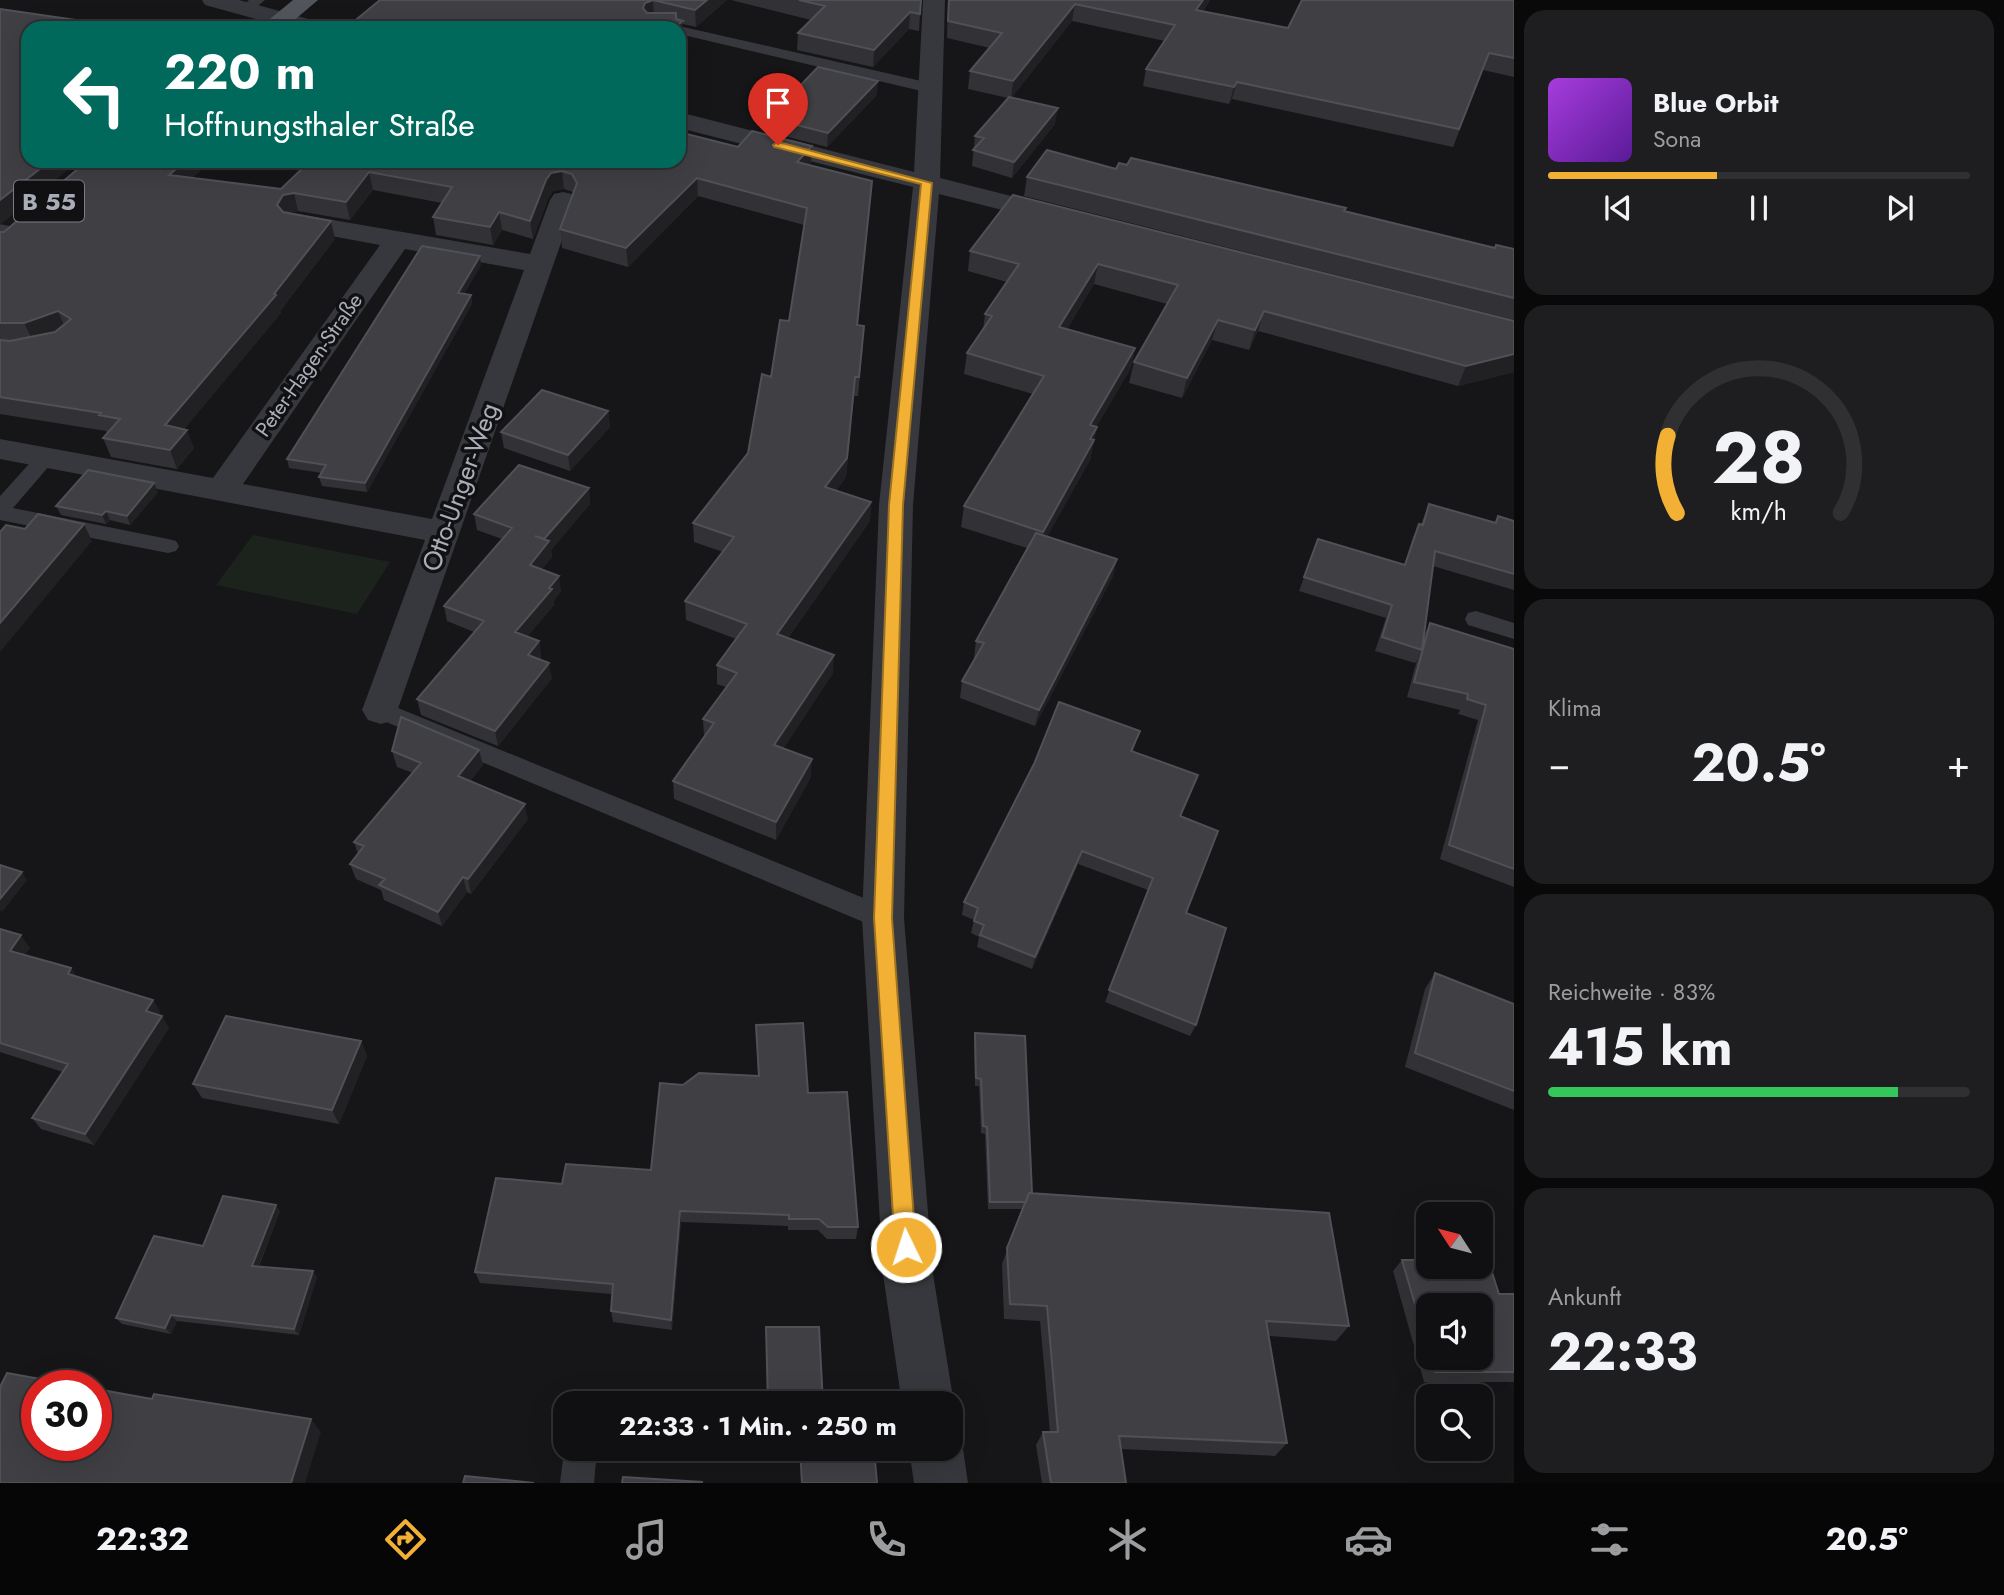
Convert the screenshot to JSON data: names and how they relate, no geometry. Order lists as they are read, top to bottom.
{
  "streets": {
    "street": ["Peter-Hagen-Straße", "Otto-Unger-Weg"]
  },
  "north": "top left",
  "page": {
    "turn": ["220 m", "Hoffnungsthaler Straße"],
    "song": ["Blue Orbit", "Sona"],
    "tile": [
      "Klima",
      ["Reichweite · 83%", "415 km"],
      ["Ankunft", "22:33"]
    ],
    "heat": ["−", "20.5°", "+"],
    "limit": "30",
    "trip": "22:33 · 1 Min. · 250 m",
    "tabs": ["22:32", "20.5°"],
    "gauge": ["28", "km/h"]
  }
}
